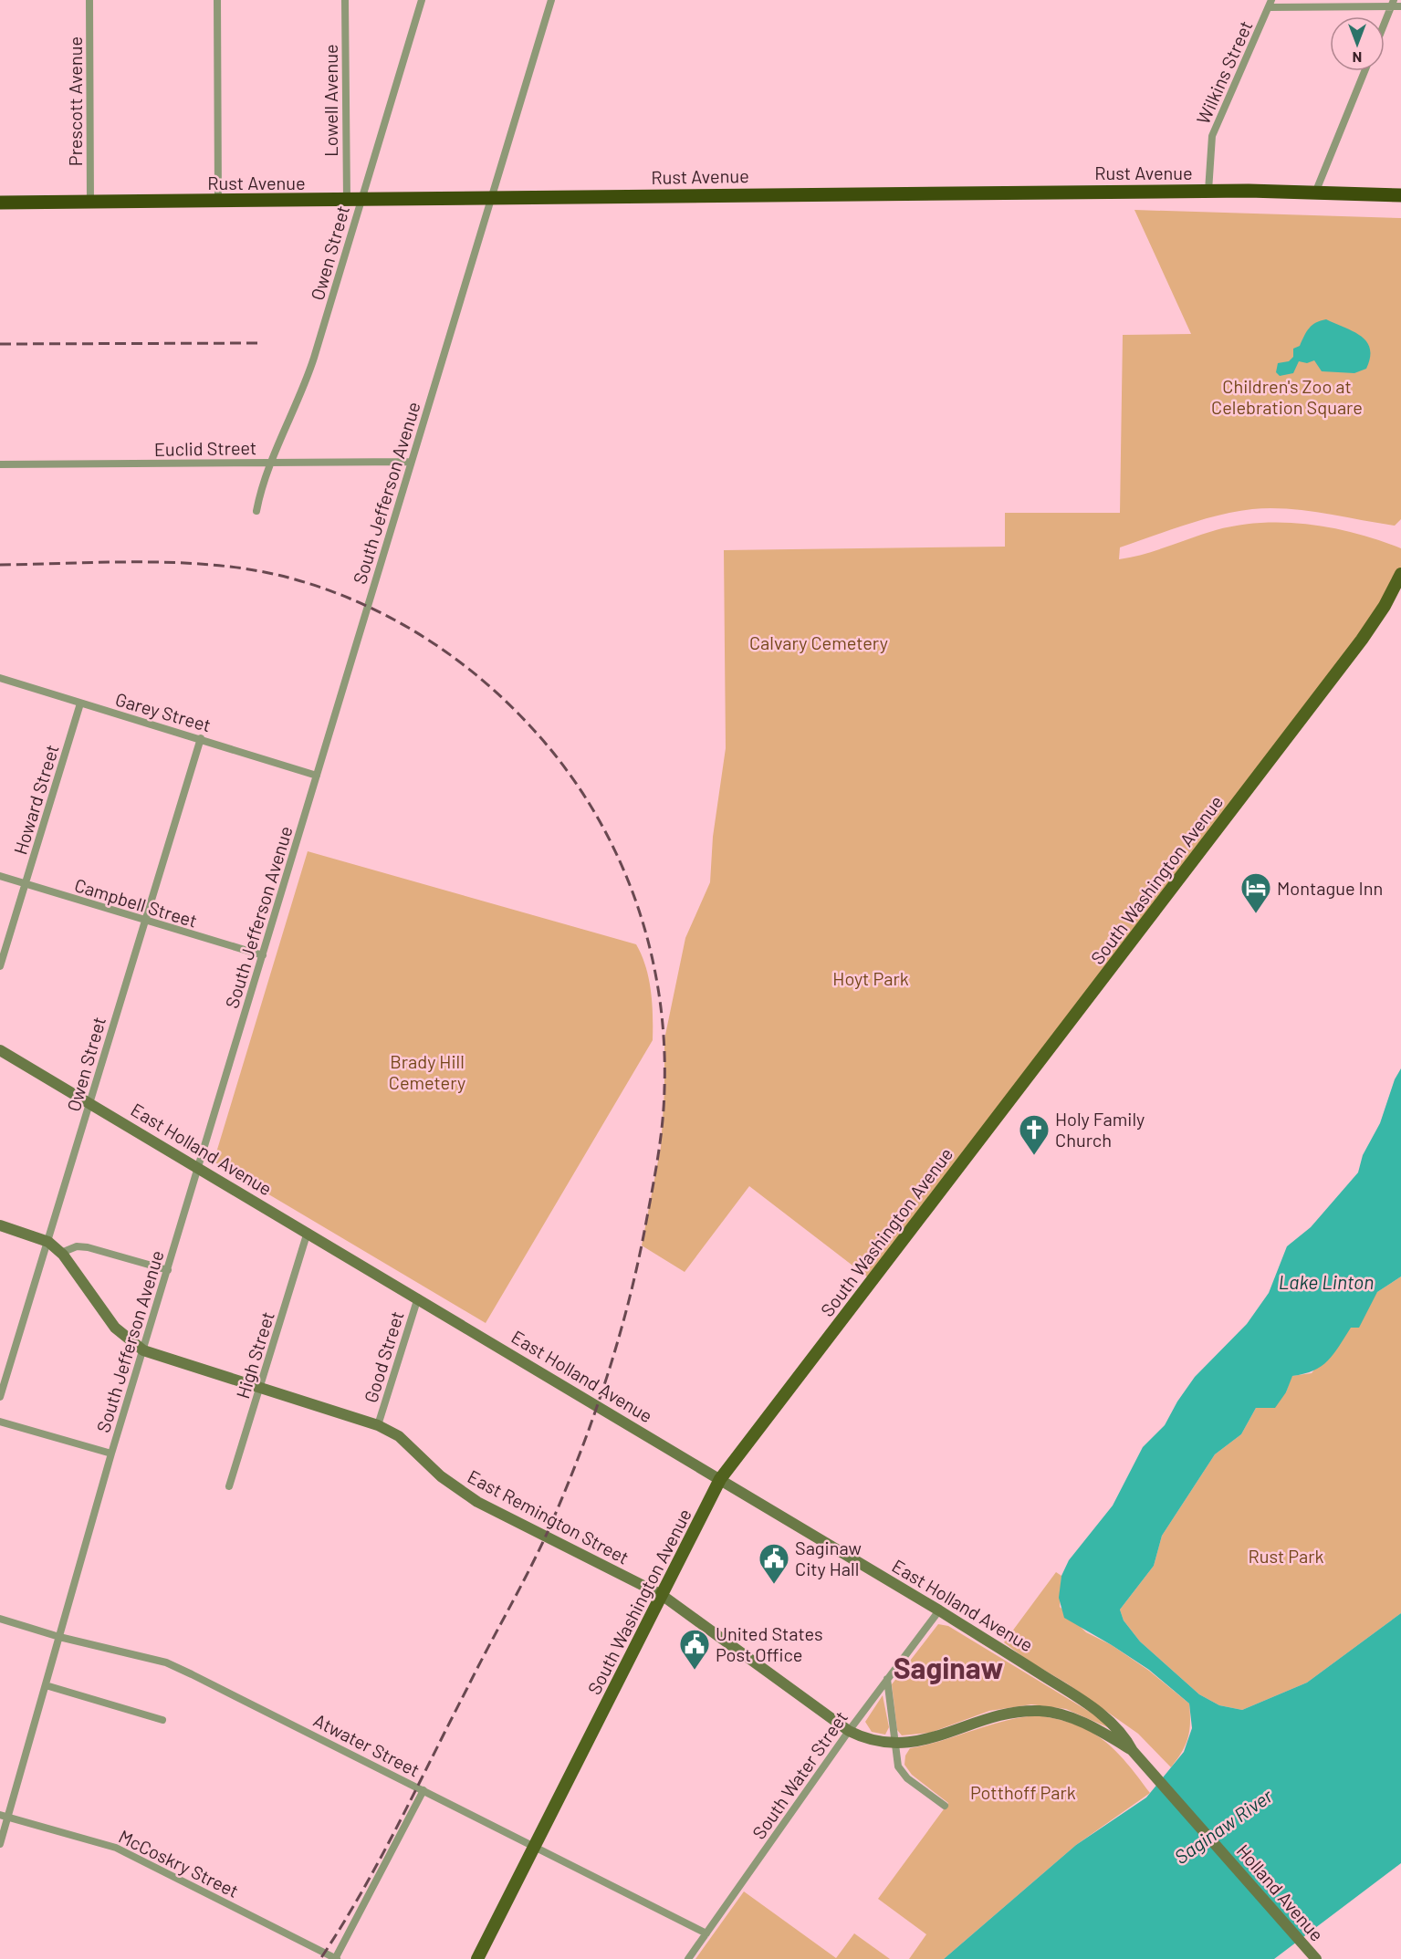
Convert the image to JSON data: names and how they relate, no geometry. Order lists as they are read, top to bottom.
{
  "streets": {
    "highway": ["Rust Avenue"],
    "main road": [
      "South Washington Avenue",
      "East Holland Avenue",
      "East Remington Street",
      "Holland Avenue"
    ],
    "street": [
      "Wilkins Street",
      "Lowell Avenue",
      "Prescott Avenue",
      "Owen Street",
      "Euclid Street",
      "South Jefferson Avenue",
      "Garey Street",
      "Howard Street",
      "Campbell Street",
      "High Street",
      "Good Street",
      "Atwater Street",
      "South Water Street",
      "McCoskry Street"
    ]
  },
  "crossings": [
    ["Wilkins Street", "Rust Avenue"],
    ["Lowell Avenue", "Rust Avenue"],
    ["Prescott Avenue", "Rust Avenue"],
    ["Rust Avenue", "Owen Street"],
    ["Rust Avenue", "South Jefferson Avenue"],
    ["Owen Street", "Euclid Street"],
    ["Owen Street", "Garey Street"],
    ["Owen Street", "Campbell Street"],
    ["Owen Street", "East Holland Avenue"],
    ["Owen Street", "East Remington Street"],
    ["Euclid Street", "South Jefferson Avenue"],
    ["South Jefferson Avenue", "Garey Street"],
    ["South Jefferson Avenue", "Campbell Street"],
    ["South Jefferson Avenue", "East Holland Avenue"],
    ["South Jefferson Avenue", "East Remington Street"],
    ["South Jefferson Avenue", "Atwater Street"],
    ["South Jefferson Avenue", "McCoskry Street"],
    ["Garey Street", "Howard Street"],
    ["Howard Street", "Campbell Street"],
    ["South Washington Avenue", "East Holland Avenue"],
    ["South Washington Avenue", "East Remington Street"],
    ["South Washington Avenue", "Atwater Street"],
    ["East Holland Avenue", "High Street"],
    ["East Holland Avenue", "Good Street"],
    ["East Holland Avenue", "East Remington Street"],
    ["East Holland Avenue", "South Water Street"],
    ["East Holland Avenue", "Holland Avenue"],
    ["High Street", "East Remington Street"],
    ["Good Street", "East Remington Street"],
    ["East Remington Street", "South Water Street"],
    ["East Remington Street", "Holland Avenue"],
    ["Atwater Street", "South Water Street"]
  ],
  "districts": ["Saginaw"],
  "water": ["Lake Linton", "Saginaw River"],
  "parks": [
    "Children's Zoo at Celebration Square",
    "Calvary Cemetery",
    "Hoyt Park",
    "Brady Hill Cemetery",
    "Rust Park",
    "Potthoff Park"
  ],
  "places": {
    "hotel": ["Montague Inn"],
    "church": ["Holy Family Church"],
    "public building": ["Saginaw City Hall", "United States Post Office"]
  },
  "north": "bottom"
}
